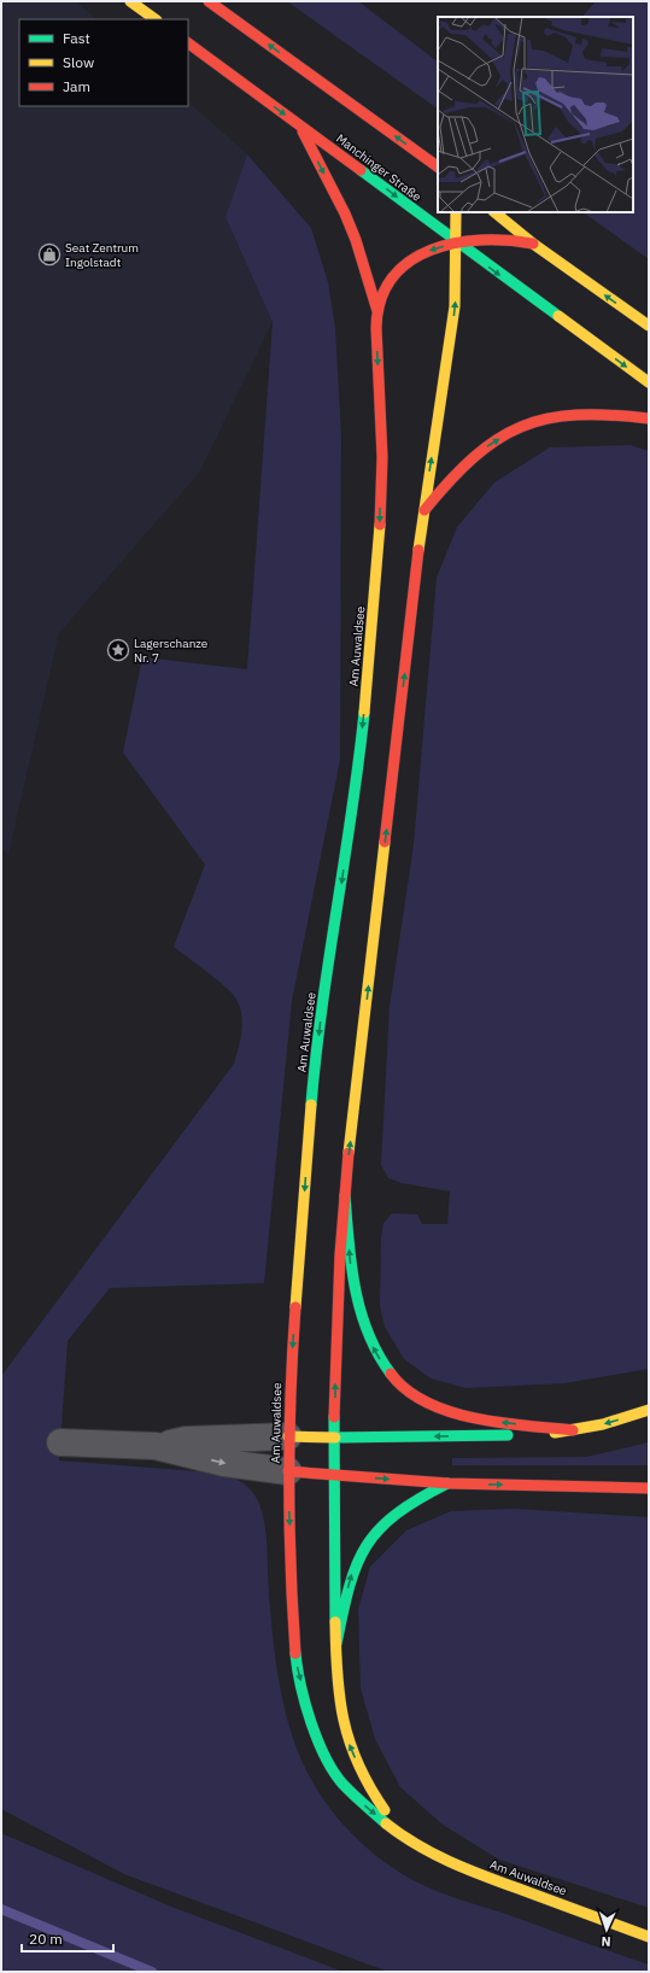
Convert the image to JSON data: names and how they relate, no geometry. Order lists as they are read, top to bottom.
{
  "streets": {
    "main road": ["Manchinger Straße", "Am Auwaldsee"]
  },
  "crossings": [
    ["Manchinger Straße", "Am Auwaldsee"]
  ],
  "places": {
    "shop": ["Seat Zentrum Ingolstadt"],
    "place": ["Lagerschanze Nr. 7"]
  },
  "legend": ["Fast", "Slow", "Jam"],
  "scale_bar": "20 m",
  "north": "bottom"
}
